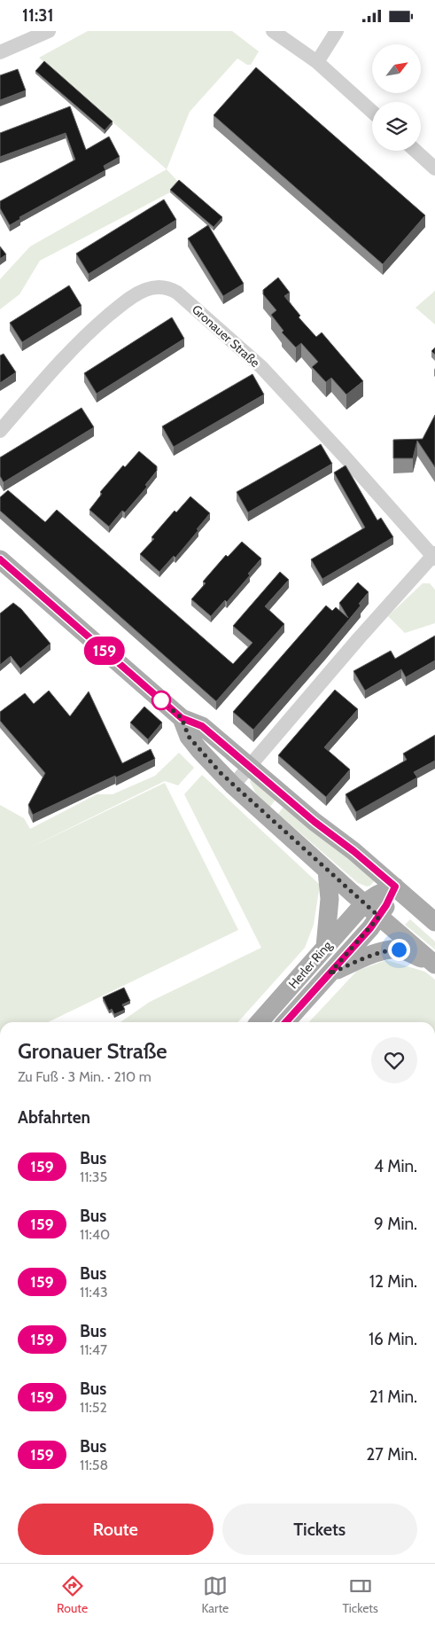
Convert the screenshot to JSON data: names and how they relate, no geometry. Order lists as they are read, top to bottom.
{
  "streets": {
    "main road": ["Herler Ring"],
    "street": ["Gronauer Straße"]
  },
  "lines": ["bus line 159"],
  "north": "top right",
  "page": {
    "status": "11:31",
    "on_map": "159",
    "heading": [
      ["Gronauer Straße", "Zu Fuß · 3 Min. · 210 m"],
      "Abfahrten"
    ],
    "list": [
      {
        "mark": "159",
        "name": "Bus",
        "note": "11:35",
        "value": "4 Min."
      },
      {
        "mark": "159",
        "name": "Bus",
        "note": "11:40",
        "value": "9 Min."
      },
      {
        "mark": "159",
        "name": "Bus",
        "note": "11:43",
        "value": "12 Min."
      },
      {
        "mark": "159",
        "name": "Bus",
        "note": "11:47",
        "value": "16 Min."
      },
      {
        "mark": "159",
        "name": "Bus",
        "note": "11:52",
        "value": "21 Min."
      },
      {
        "mark": "159",
        "name": "Bus",
        "note": "11:58",
        "value": "27 Min."
      }
    ],
    "buttons": ["Route", "Tickets"],
    "tabs": ["Route", "Karte", "Tickets"]
  }
}
